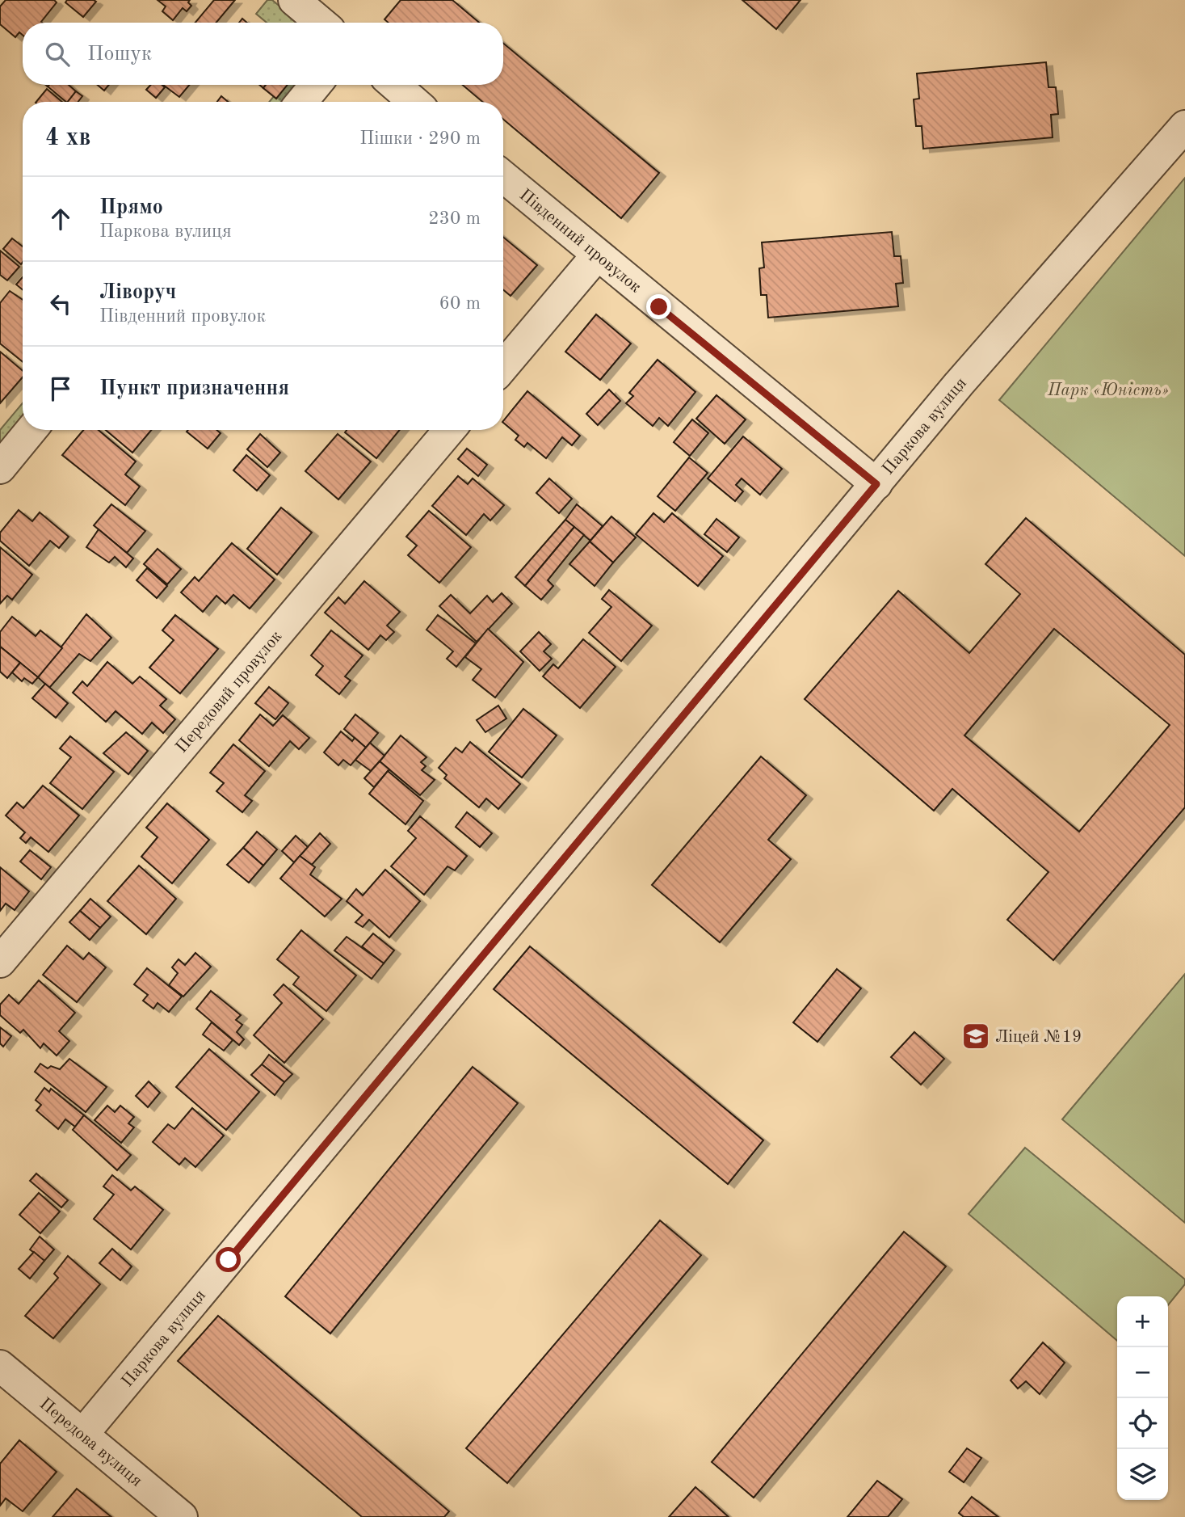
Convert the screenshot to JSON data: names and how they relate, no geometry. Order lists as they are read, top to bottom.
{
  "streets": {
    "street": [
      "Південний провулок",
      "Паркова вулиця",
      "Передовий провулок",
      "Передова вулиця"
    ]
  },
  "crossings": [
    ["Південний провулок", "Паркова вулиця"],
    ["Паркова вулиця", "Передова вулиця"]
  ],
  "parks": ["Парк «Юність»"],
  "places": {
    "school or university": ["Ліцей №19"]
  },
  "page": {
    "search": "Пошук",
    "heading": ["4 хв", "Пішки · 290 m"],
    "list": [
      ["Прямо", "Паркова вулиця", "230 m"],
      ["Ліворуч", "Південний провулок", "60 m"],
      "Пункт призначення"
    ],
    "map_buttons": ["+", "−"]
  }
}
